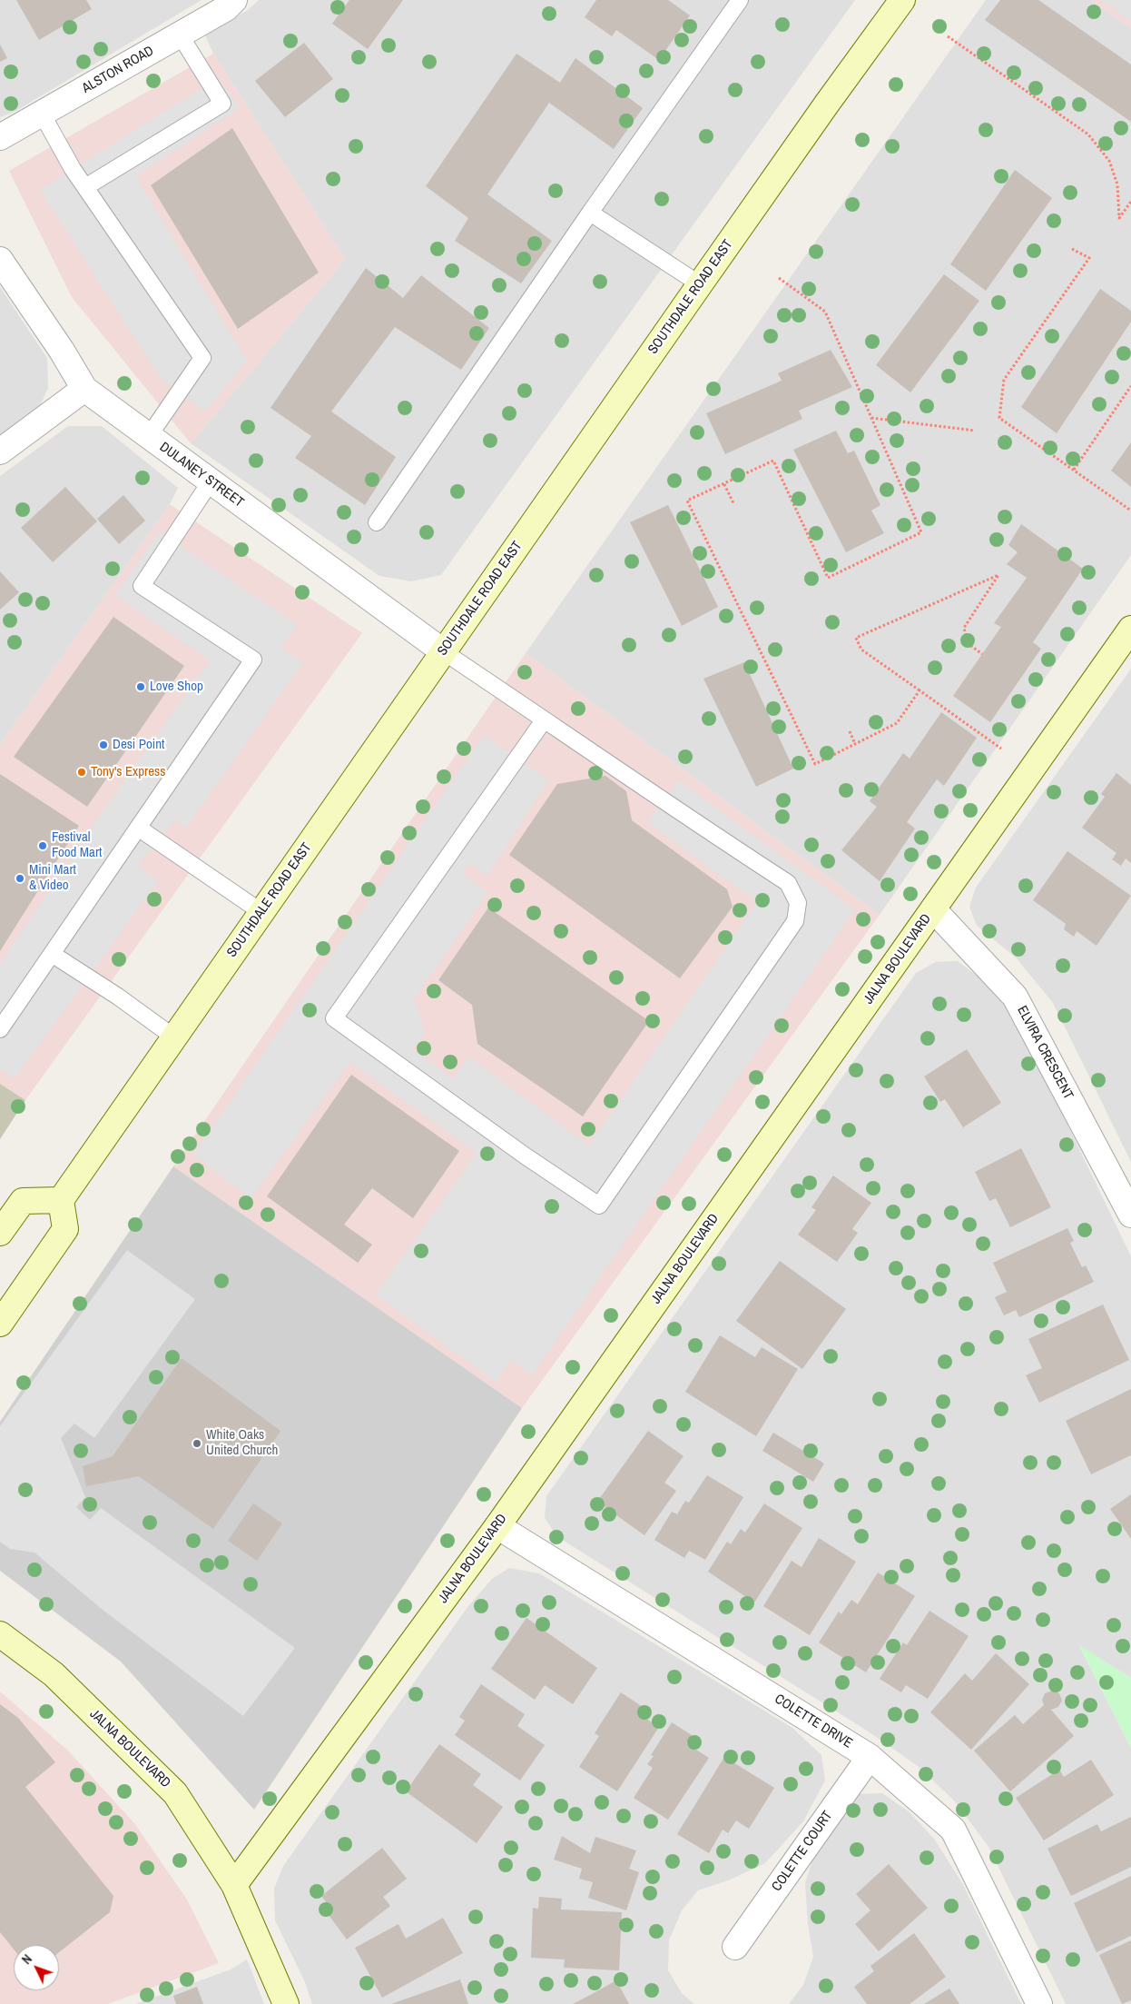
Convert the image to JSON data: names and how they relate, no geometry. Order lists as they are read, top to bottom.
{
  "streets": {
    "street": [
      "ALSTON ROAD",
      "SOUTHDALE ROAD EAST",
      "DULANEY STREET",
      "JALNA BOULEVARD",
      "ELVIRA CRESCENT",
      "COLETTE DRIVE",
      "COLETTE COURT"
    ]
  },
  "crossings": [
    ["SOUTHDALE ROAD EAST", "DULANEY STREET"],
    ["JALNA BOULEVARD", "ELVIRA CRESCENT"],
    ["JALNA BOULEVARD", "COLETTE DRIVE"],
    ["COLETTE DRIVE", "COLETTE COURT"]
  ],
  "places": [
    "Love Shop",
    "Desi Point",
    "Tony's Express",
    "Festival Food Mart",
    "Mini Mart & Video",
    "White Oaks United Church"
  ],
  "north": "top left"
}
